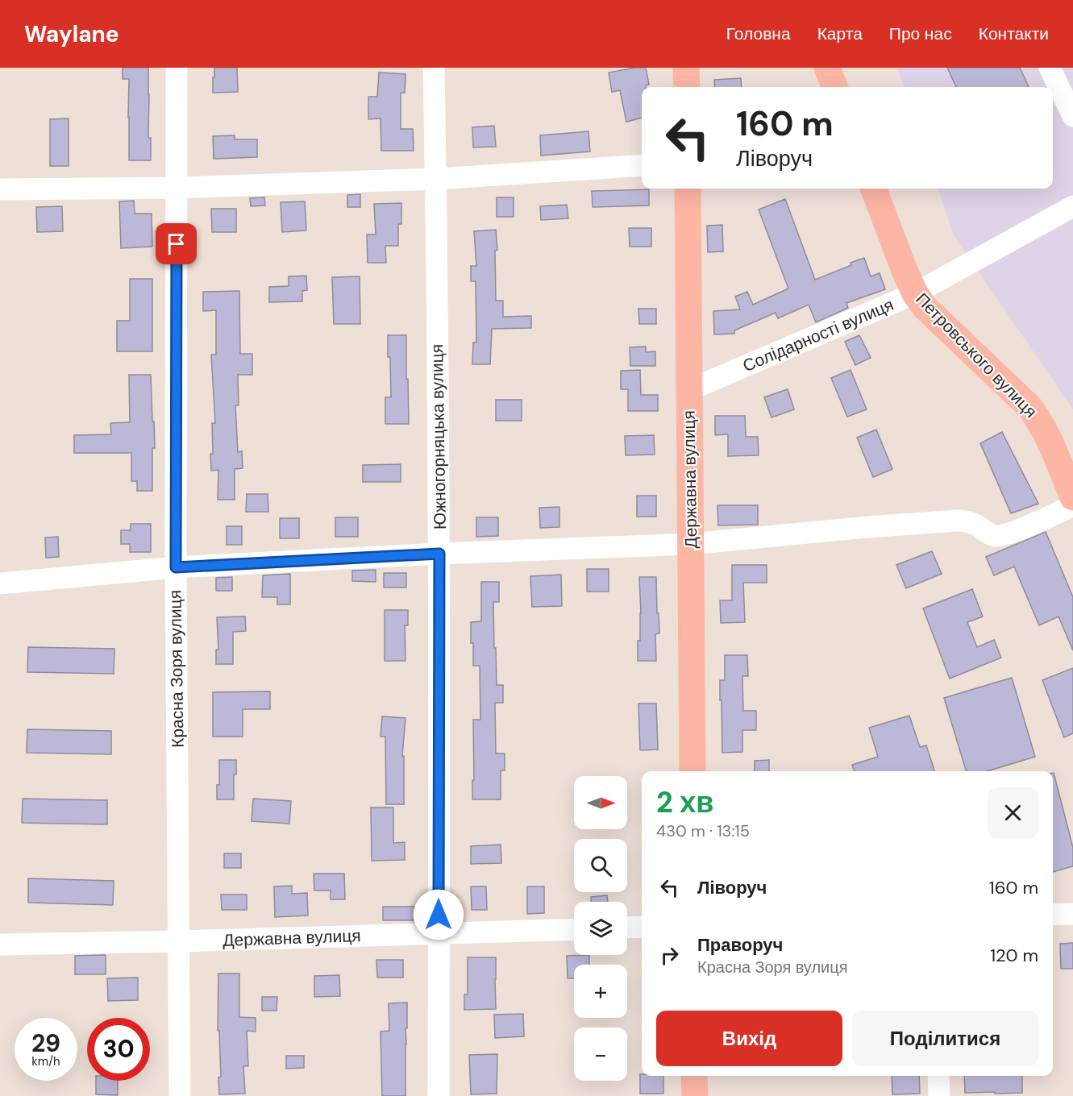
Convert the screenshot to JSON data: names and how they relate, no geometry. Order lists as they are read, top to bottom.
{
  "streets": {
    "main road": ["Петровського вулиця", "Державна вулиця"],
    "street": ["Солідарності вулиця", "Южногорняцька вулиця", "Красна Зоря вулиця"]
  },
  "crossings": [
    ["Солідарності вулиця", "Петровського вулиця"],
    ["Солідарності вулиця", "Державна вулиця"],
    ["Южногорняцька вулиця", "Державна вулиця"],
    ["Державна вулиця", "Красна Зоря вулиця"]
  ],
  "north": "right",
  "page": {
    "header": "Waylane",
    "nav": [
      "Головна",
      "Карта",
      "Про нас",
      "Контакти"
    ],
    "turn": ["160 m", "Ліворуч"],
    "heading": ["2 хв", "430 m · 13:15"],
    "map_buttons": ["+", "−"],
    "list": [
      {
        "name": "Ліворуч",
        "value": "160 m"
      },
      {
        "name": "Праворуч",
        "note": "Красна Зоря вулиця",
        "value": "120 m"
      }
    ],
    "buttons": ["Вихід", "Поділитися"],
    "speed": "29 km/h",
    "limit": "30"
  }
}
